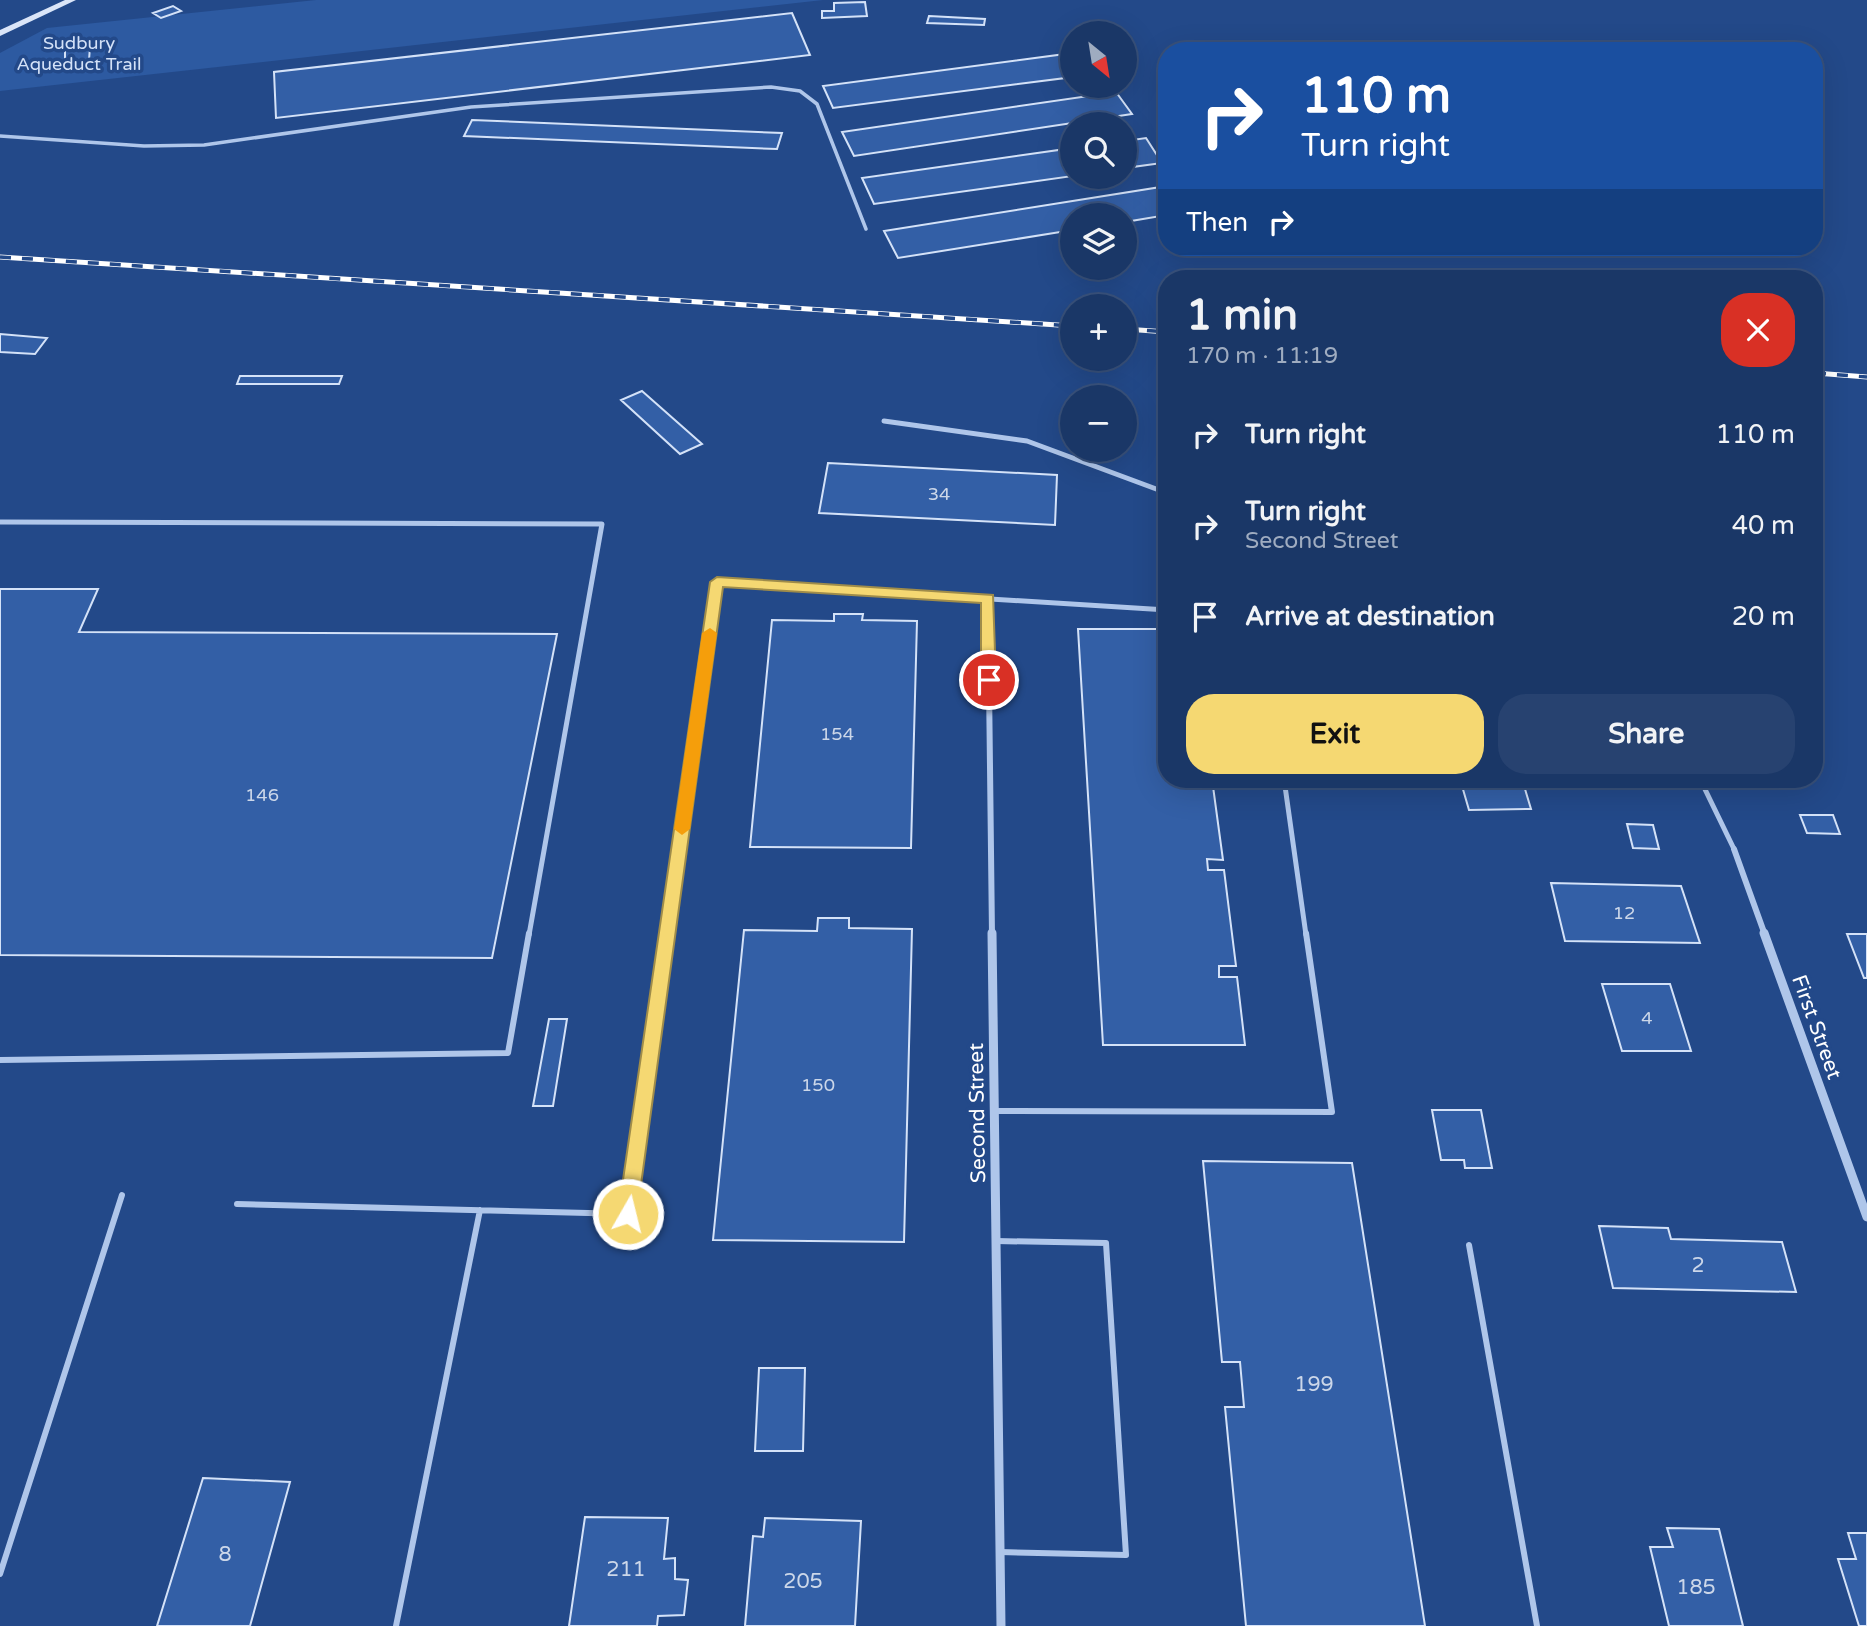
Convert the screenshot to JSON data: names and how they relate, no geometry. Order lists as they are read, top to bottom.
{
  "streets": {
    "street": ["First Street", "Second Street"]
  },
  "parks": ["Sudbury Aqueduct Trail"],
  "house_numbers": [
    "34",
    "154",
    "146",
    "12",
    "4",
    "150",
    "2",
    "199",
    "8",
    "211",
    "205",
    "185"
  ],
  "north": "bottom right",
  "page": {
    "map_buttons": ["+", "−"],
    "turn": ["110 m", "Turn right"],
    "then": "Then",
    "heading": ["1 min", "170 m · 11:19"],
    "list": [
      {
        "name": "Turn right",
        "value": "110 m"
      },
      {
        "name": "Turn right",
        "note": "Second Street",
        "value": "40 m"
      },
      {
        "name": "Arrive at destination",
        "value": "20 m"
      }
    ],
    "buttons": ["Exit", "Share"]
  }
}
